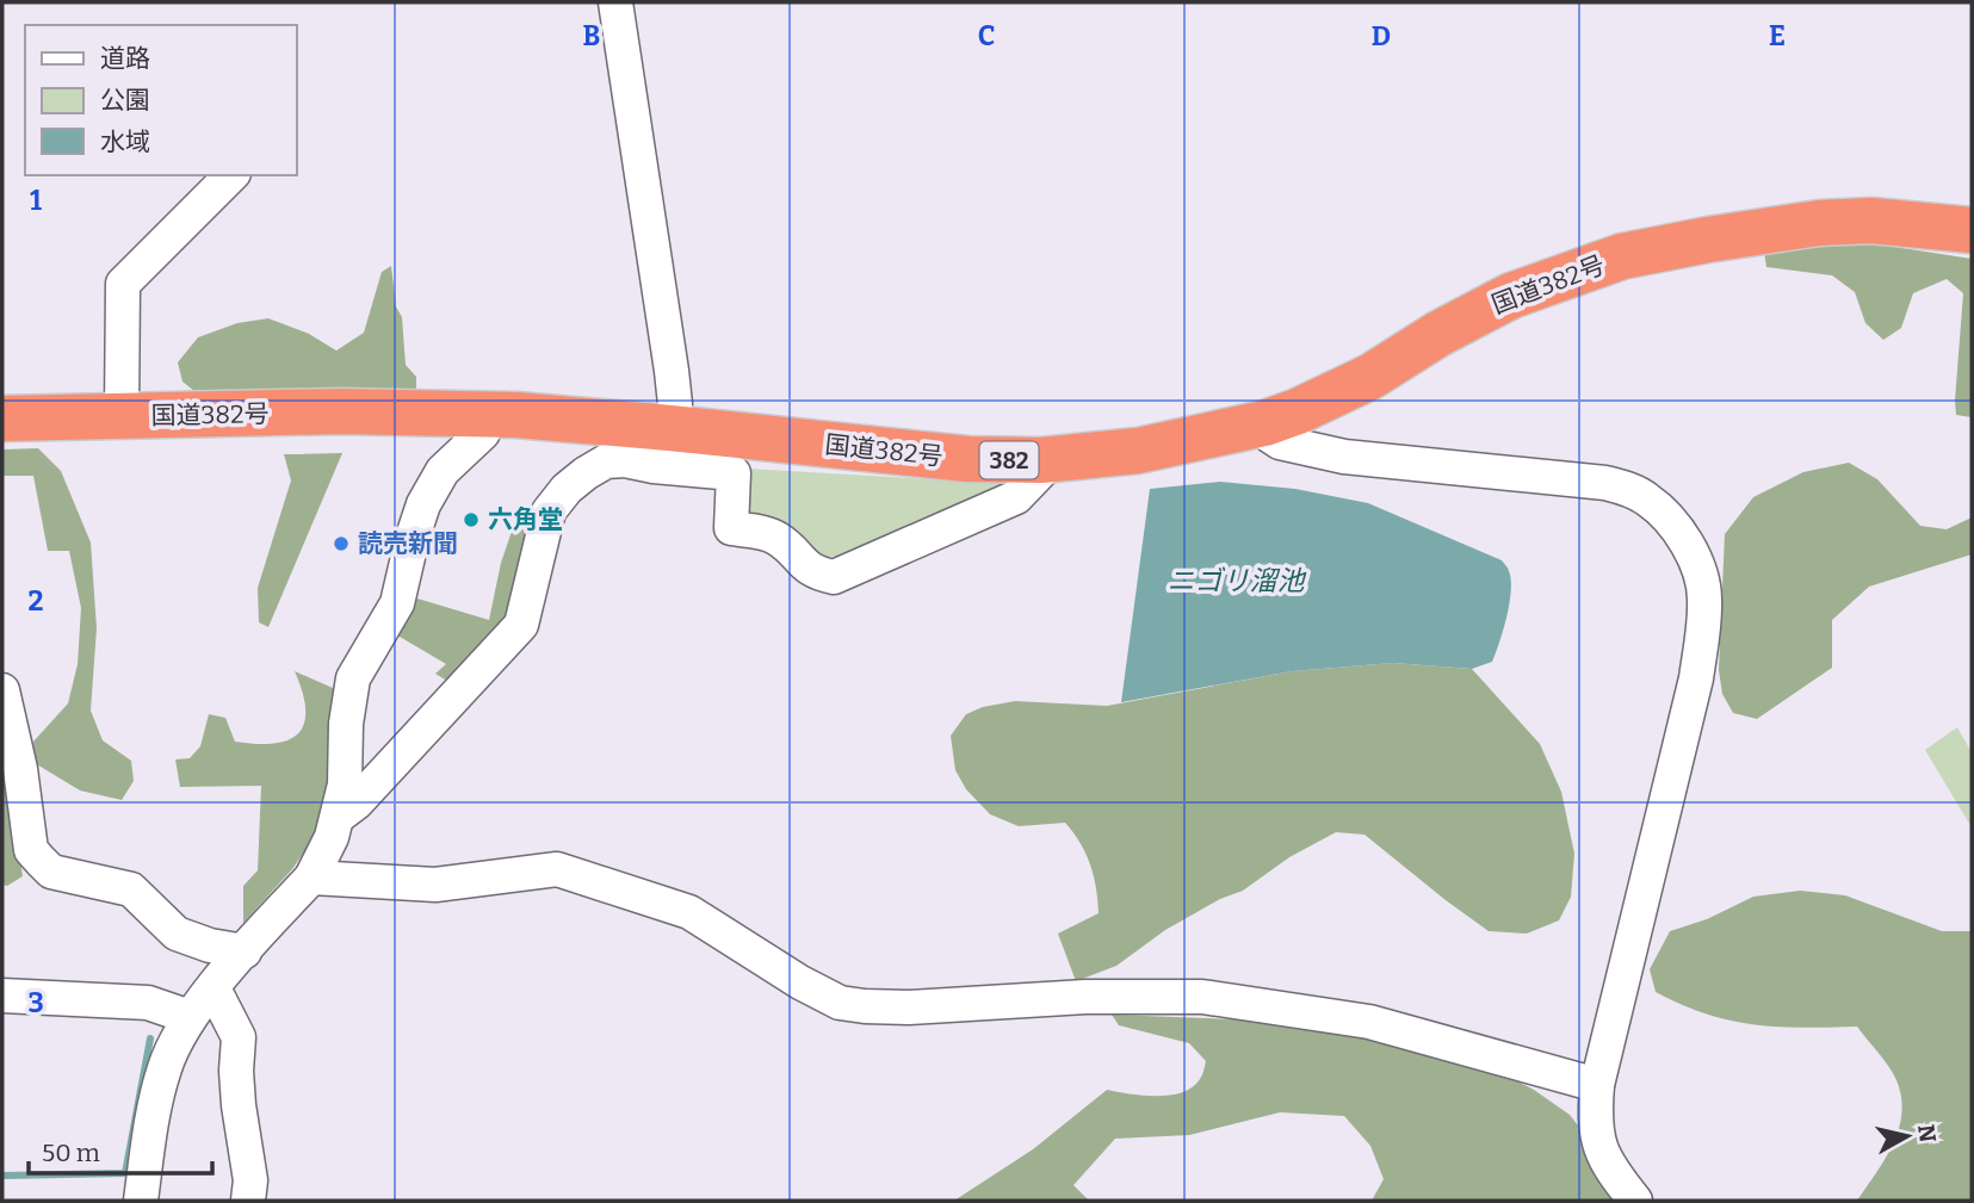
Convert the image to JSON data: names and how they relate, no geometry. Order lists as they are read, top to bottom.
{
  "streets": {
    "highway": ["国道382号", "382"]
  },
  "water": ["ニゴリ溜池"],
  "places": ["六角堂", "読売新聞"],
  "legend": ["道路", "公園", "水域"],
  "scale_bar": "50 m",
  "north": "right",
  "grid": {
    "columns": [
      "B",
      "C",
      "D",
      "E"
    ],
    "rows": ["1", "2", "3"]
  }
}
